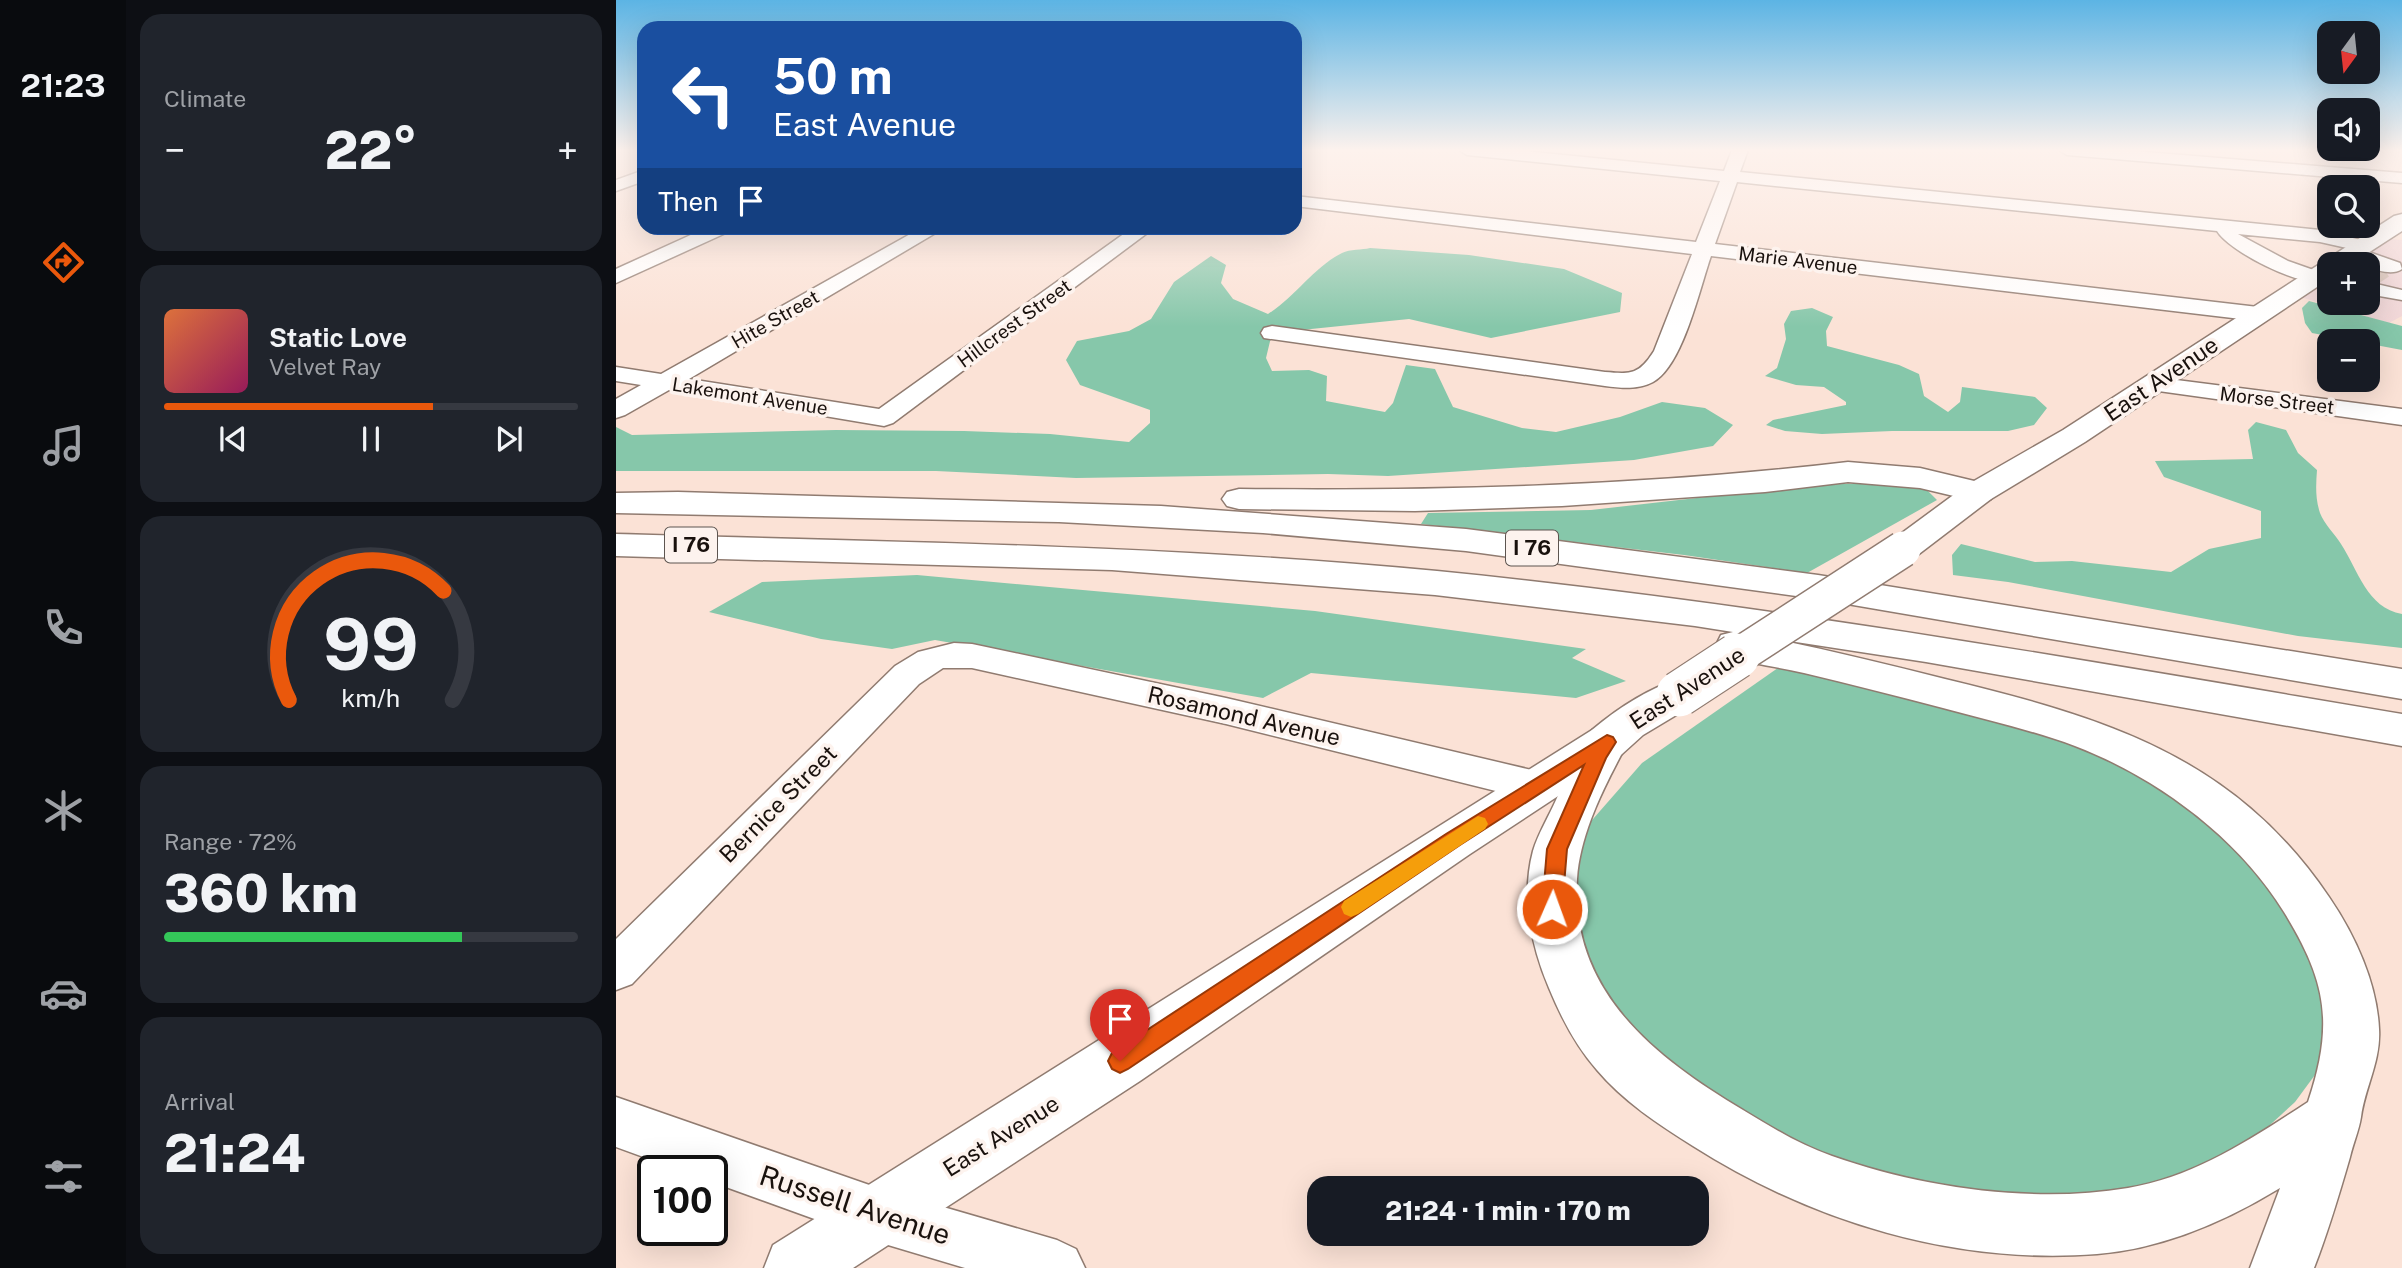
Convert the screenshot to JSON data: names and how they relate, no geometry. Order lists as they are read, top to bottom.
{
  "streets": {
    "main road": ["East Avenue", "I 76"],
    "street": [
      "Marie Avenue",
      "Hite Street",
      "Hillcrest Street",
      "Lakemont Avenue",
      "Morse Street",
      "Rosamond Avenue",
      "Bernice Street",
      "Russell Avenue"
    ]
  },
  "crossings": [
    ["Marie Avenue", "East Avenue"],
    ["Hite Street", "Lakemont Avenue"],
    ["Hillcrest Street", "Lakemont Avenue"],
    ["East Avenue", "Morse Street"],
    ["East Avenue", "Rosamond Avenue"],
    ["East Avenue", "Russell Avenue"],
    ["Rosamond Avenue", "Bernice Street"]
  ],
  "north": "bottom",
  "page": {
    "tabs": "21:23",
    "tile": [
      "Climate",
      ["Range · 72%", "360 km"],
      ["Arrival", "21:24"]
    ],
    "map_buttons": ["+", "−"],
    "turn": ["50 m", "East Avenue"],
    "heat": ["−", "22°", "+"],
    "then": "Then",
    "song": ["Static Love", "Velvet Ray"],
    "limit": "100",
    "trip": "21:24 · 1 min · 170 m",
    "gauge": ["99", "km/h"]
  }
}
